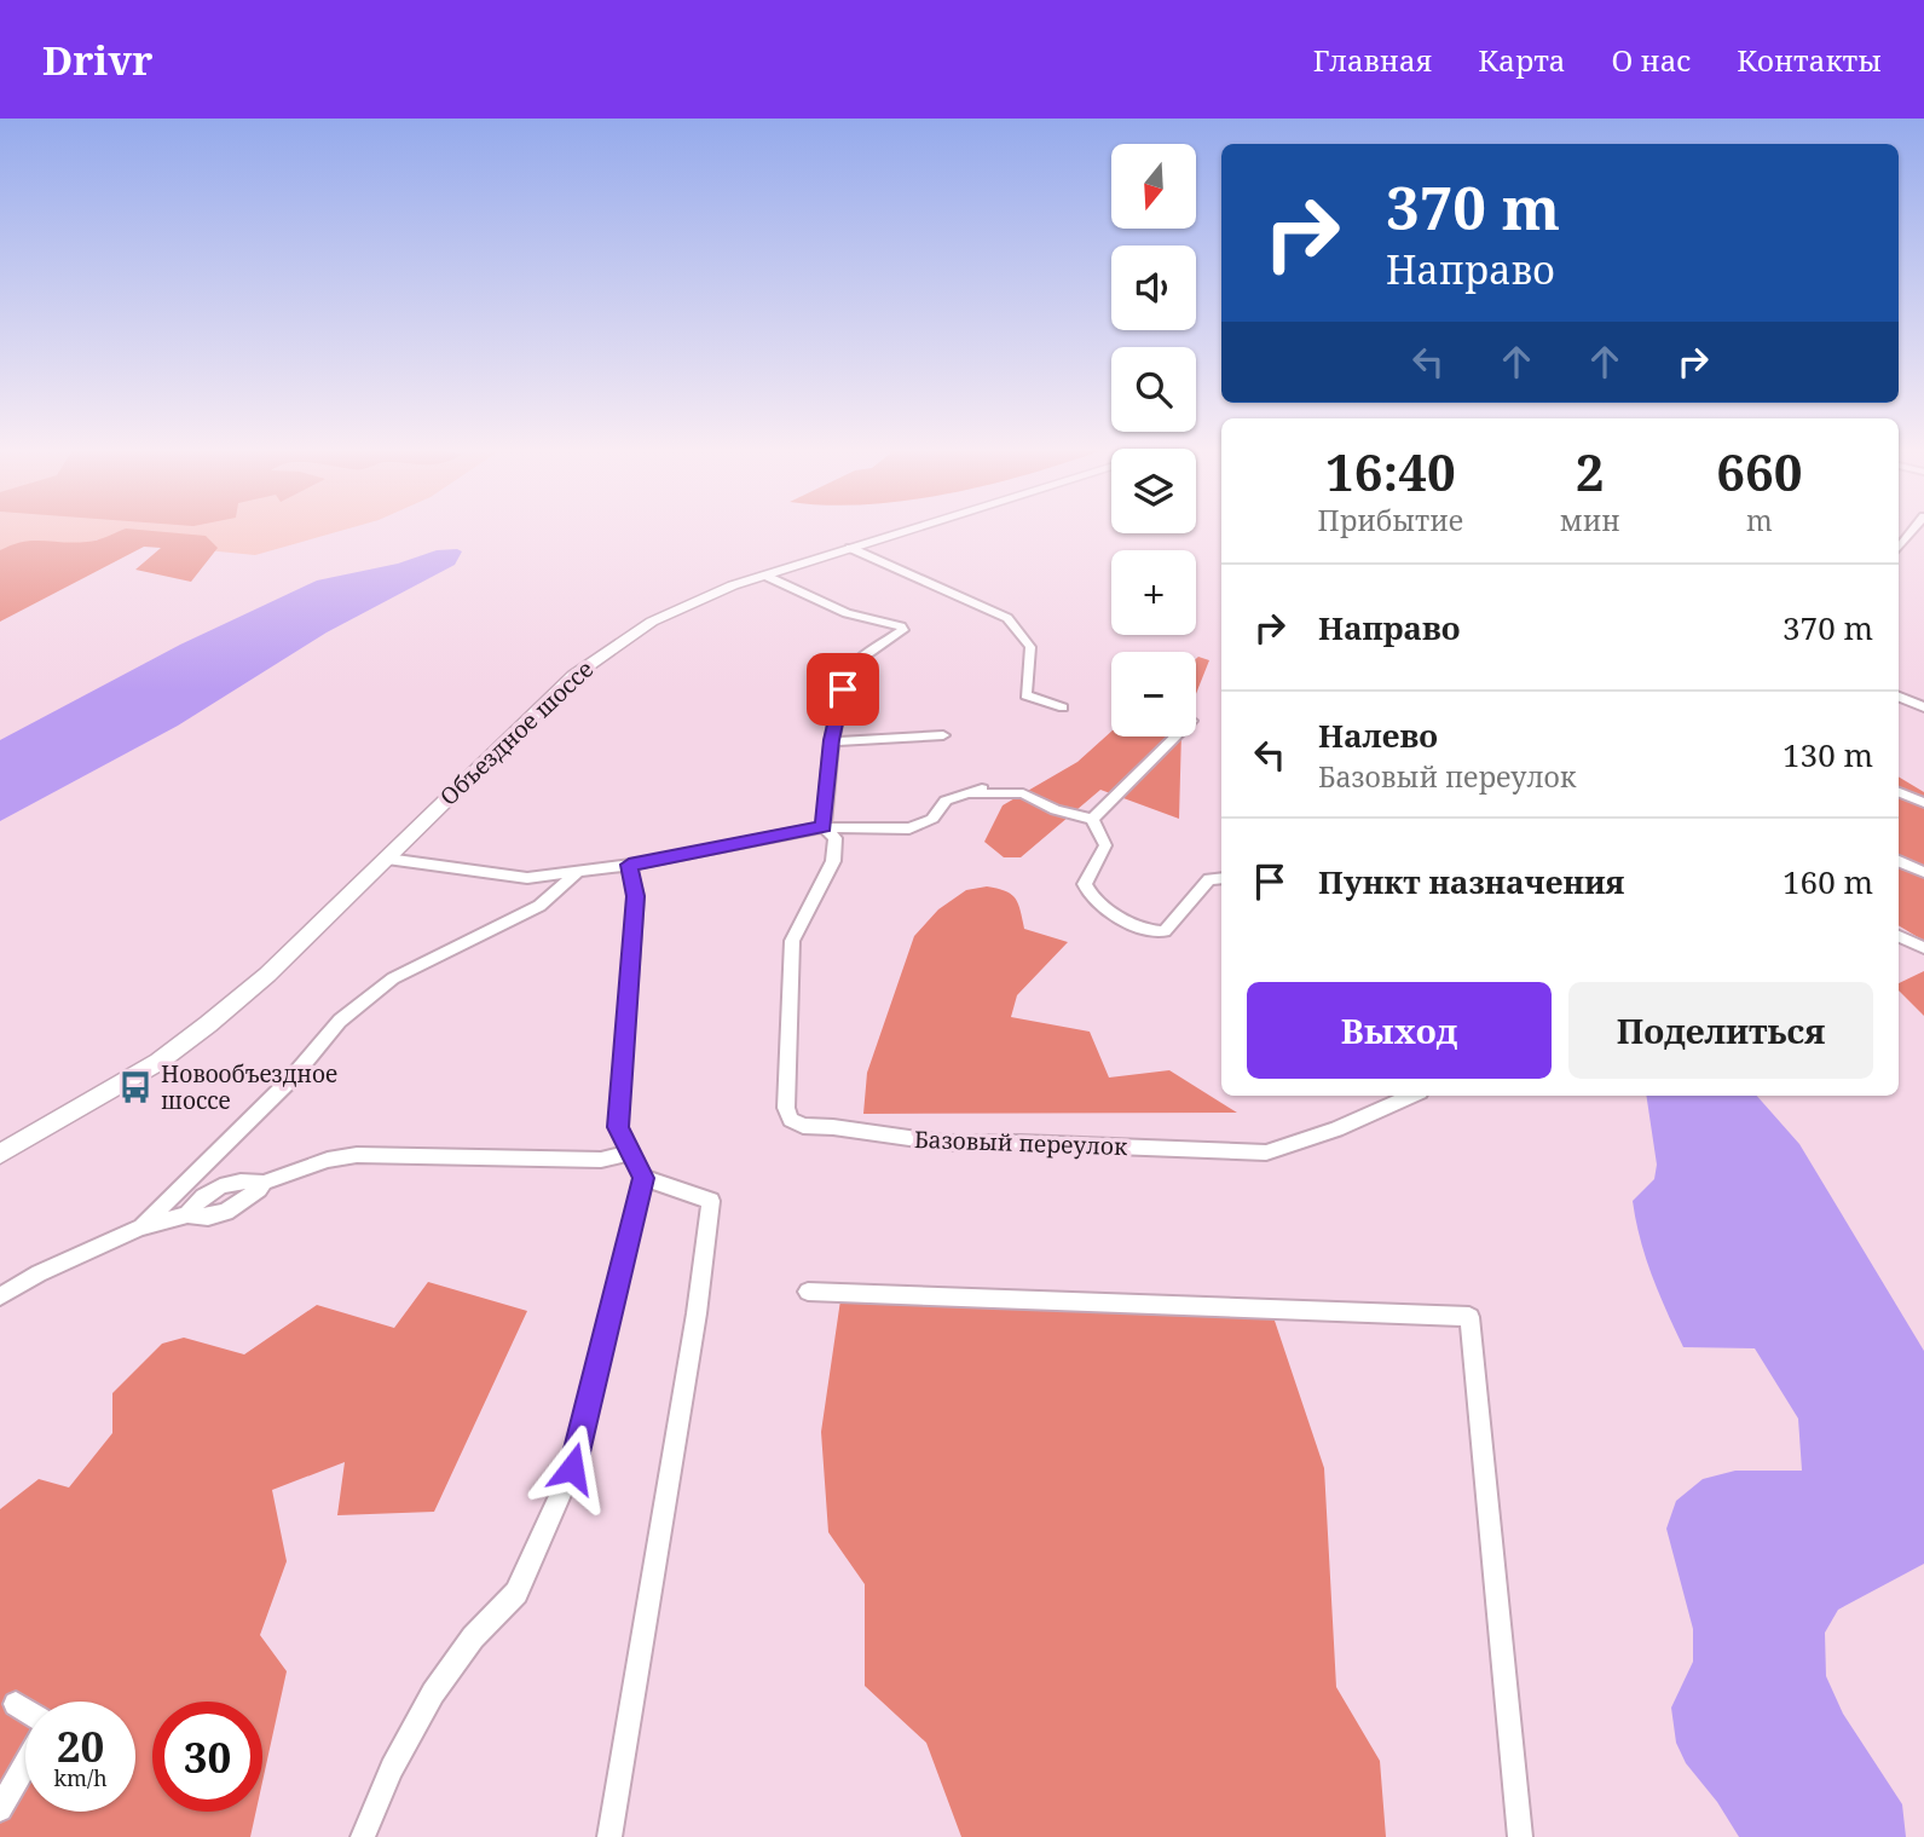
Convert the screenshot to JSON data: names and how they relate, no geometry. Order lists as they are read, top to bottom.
{
  "streets": {
    "main road": ["Объездное шоссе"],
    "street": ["Базовый переулок"]
  },
  "crossings": [
    ["Объездное шоссе", "Базовый переулок"]
  ],
  "places": {
    "bus stop": ["Новообъездное шоссе"]
  },
  "north": "bottom",
  "page": {
    "header": "Drivr",
    "nav": [
      "Главная",
      "Карта",
      "О нас",
      "Контакты"
    ],
    "map_buttons": ["+", "−"],
    "turn": ["370 m", "Направо"],
    "eta": [
      "16:40",
      "Прибытие",
      "2",
      "мин",
      "660",
      "m"
    ],
    "list": [
      {
        "name": "Направо",
        "value": "370 m"
      },
      {
        "name": "Налево",
        "note": "Базовый переулок",
        "value": "130 m"
      },
      {
        "name": "Пункт назначения",
        "value": "160 m"
      }
    ],
    "buttons": ["Выход", "Поделиться"],
    "speed": "20 km/h",
    "limit": "30"
  }
}
